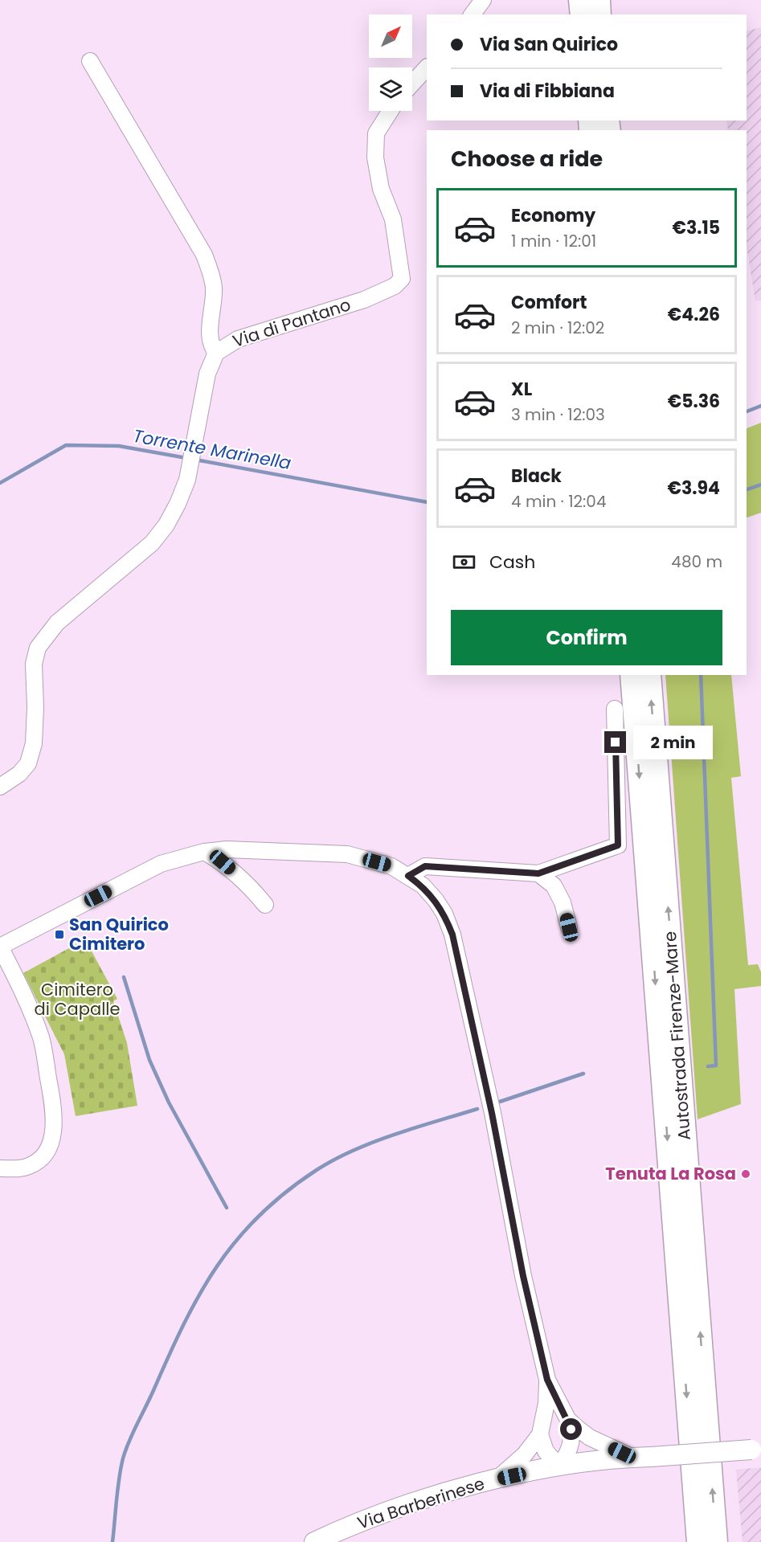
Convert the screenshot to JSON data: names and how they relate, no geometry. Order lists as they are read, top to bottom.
{
  "streets": {
    "highway": ["Autostrada Firenze-Mare"],
    "main road": ["Via Barberinese"],
    "street": ["Via di Pantano"]
  },
  "water": ["Torrente Marinella"],
  "parks": ["Cimitero di Capalle"],
  "places": {
    "transit": ["San Quirico Cimitero"],
    "other": ["Tenuta La Rosa"]
  },
  "north": "top right",
  "page": {
    "banner": ["Via San Quirico", "Via di Fibbiana"],
    "heading": "Choose a ride",
    "list": [
      {
        "name": "Economy",
        "note": "1 min · 12:01",
        "value": "€3.15"
      },
      {
        "name": "Comfort",
        "note": "2 min · 12:02",
        "value": "€4.26"
      },
      {
        "name": "XL",
        "note": "3 min · 12:03",
        "value": "€5.36"
      },
      {
        "name": "Black",
        "note": "4 min · 12:04",
        "value": "€3.94"
      }
    ],
    "pay": ["Cash", "480 m"],
    "buttons": "Confirm",
    "bubble": "2 min"
  }
}
